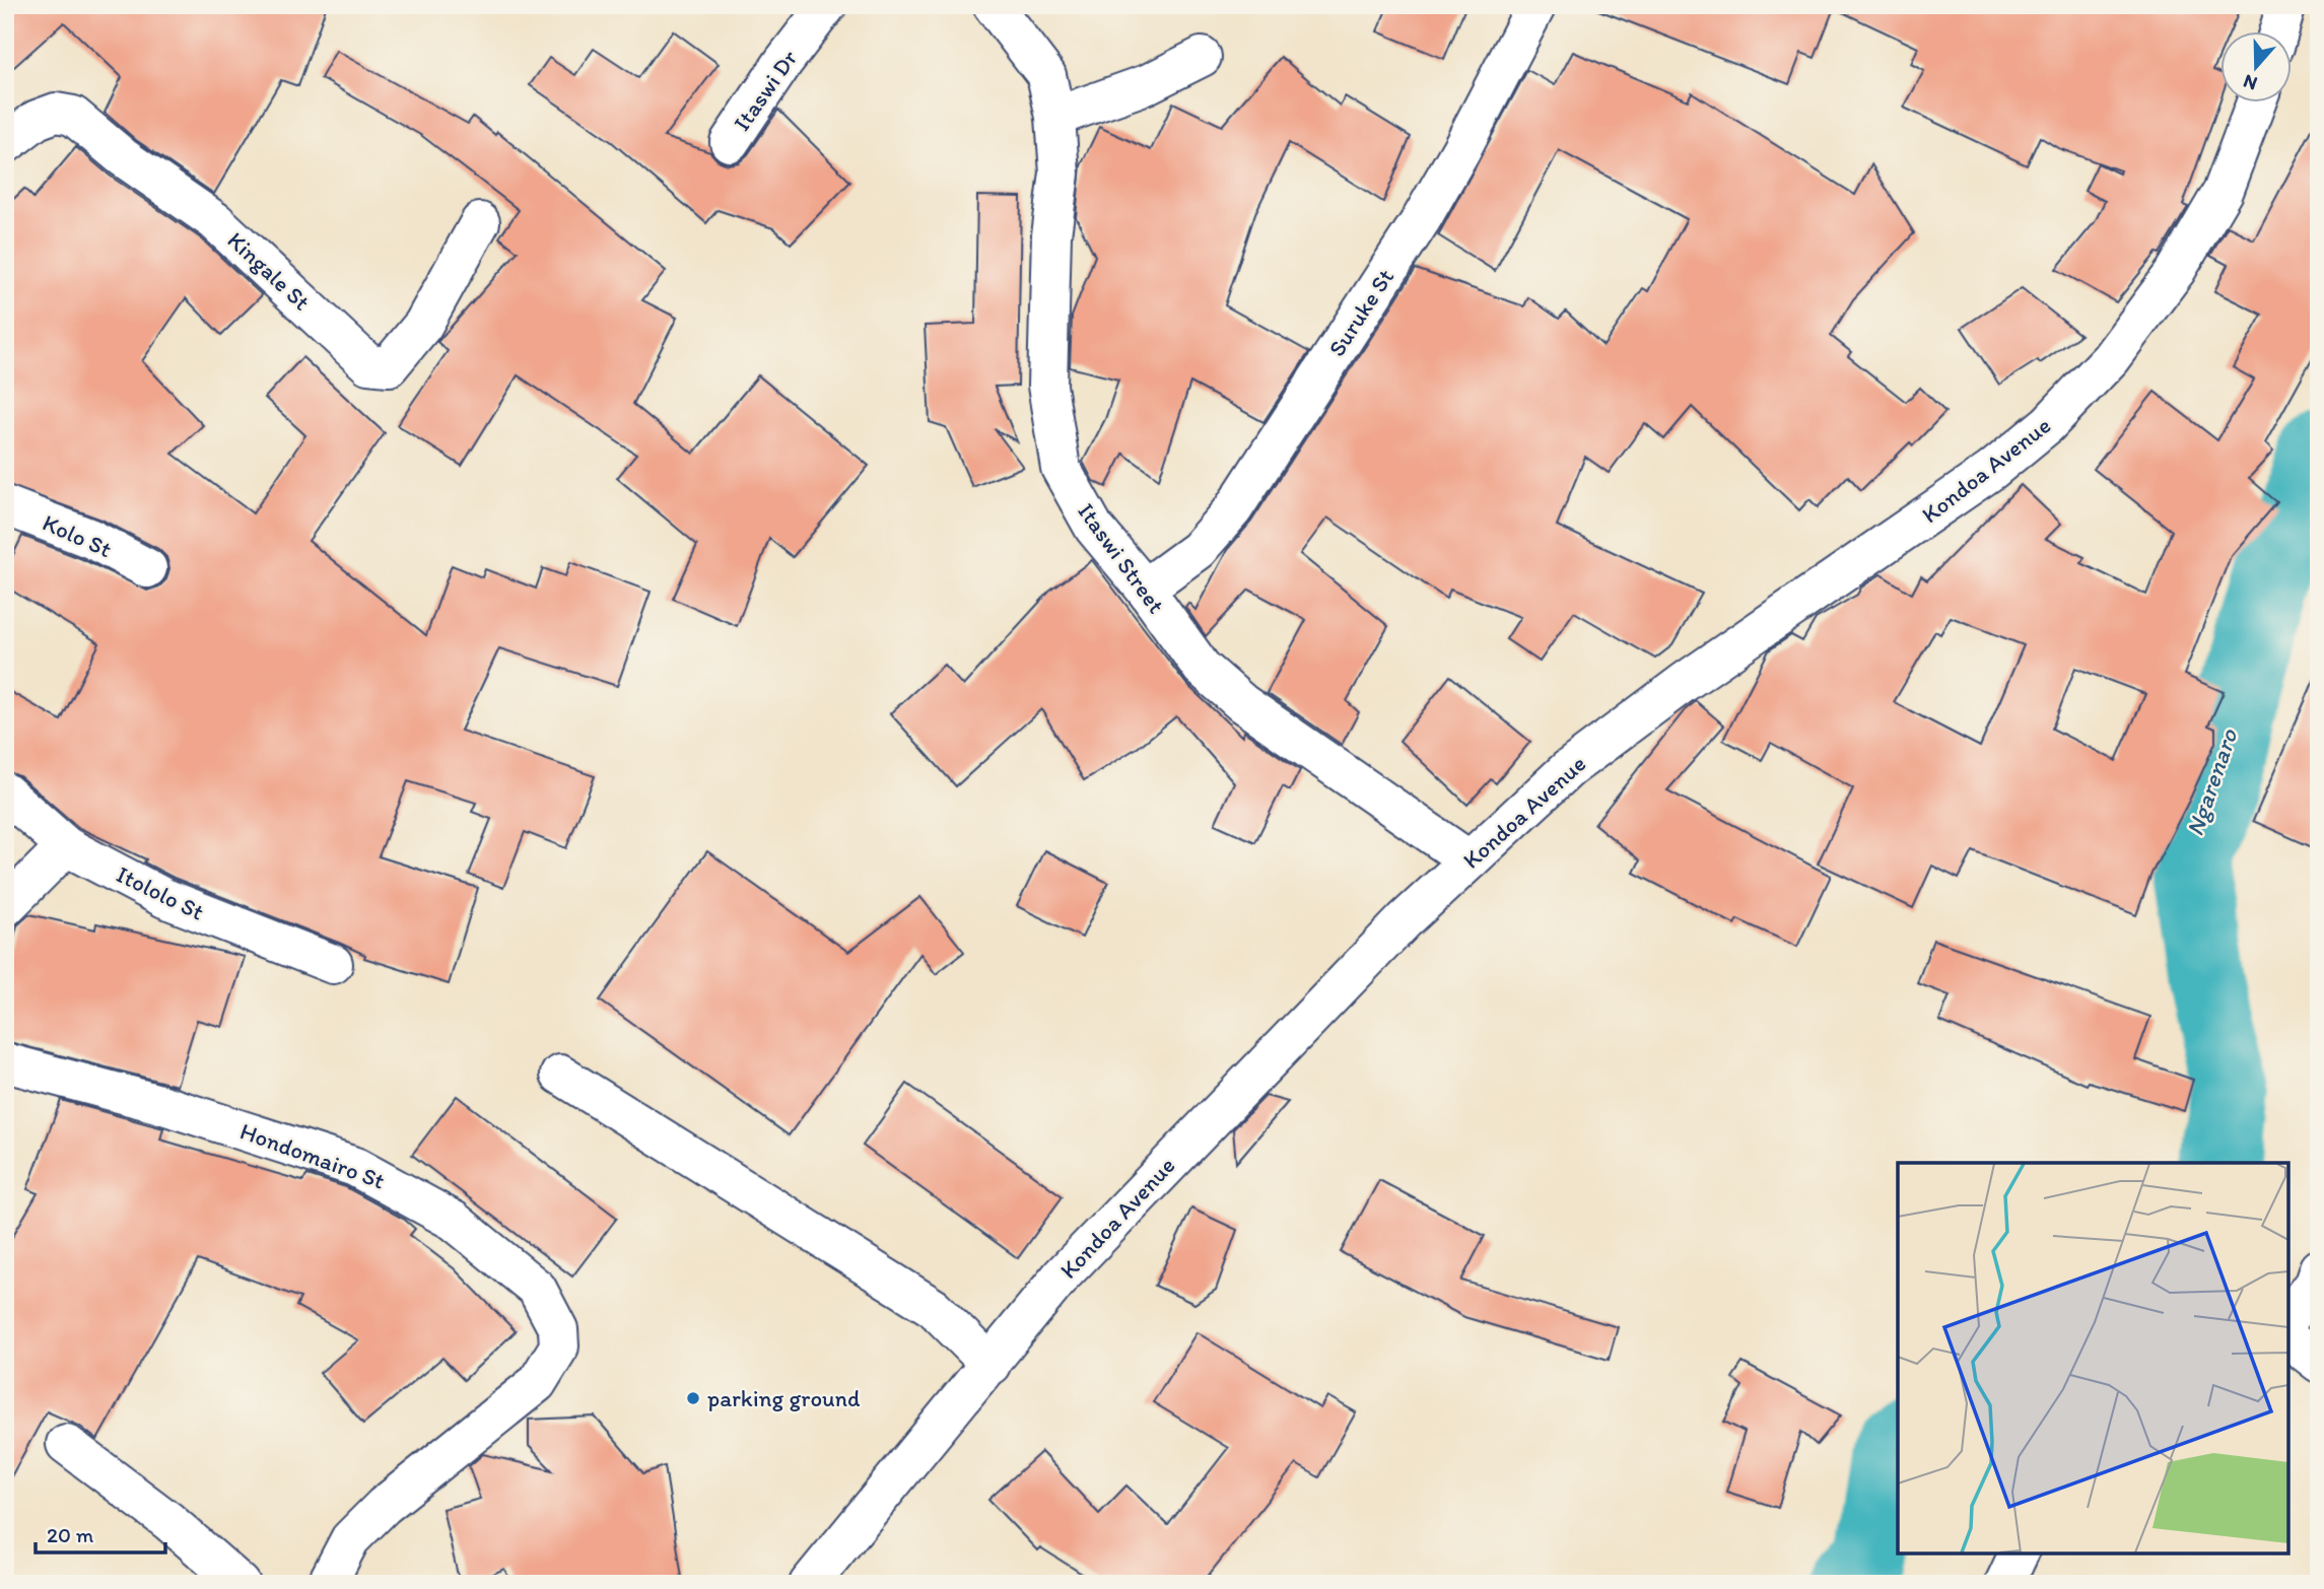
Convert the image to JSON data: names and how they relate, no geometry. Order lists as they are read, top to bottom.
{
  "streets": {
    "street": [
      "Itaswi Dr",
      "Kingale St",
      "Suruke St",
      "Kondoa Avenue",
      "Kolo St",
      "Itaswi Street",
      "Itololo St",
      "Hondomairo St"
    ]
  },
  "crossings": [
    ["Suruke St", "Itaswi Street"],
    ["Kondoa Avenue", "Itaswi Street"]
  ],
  "water": ["Ngarenaro"],
  "places": ["parking ground"],
  "scale_bar": "20 m",
  "north": "bottom"
}
